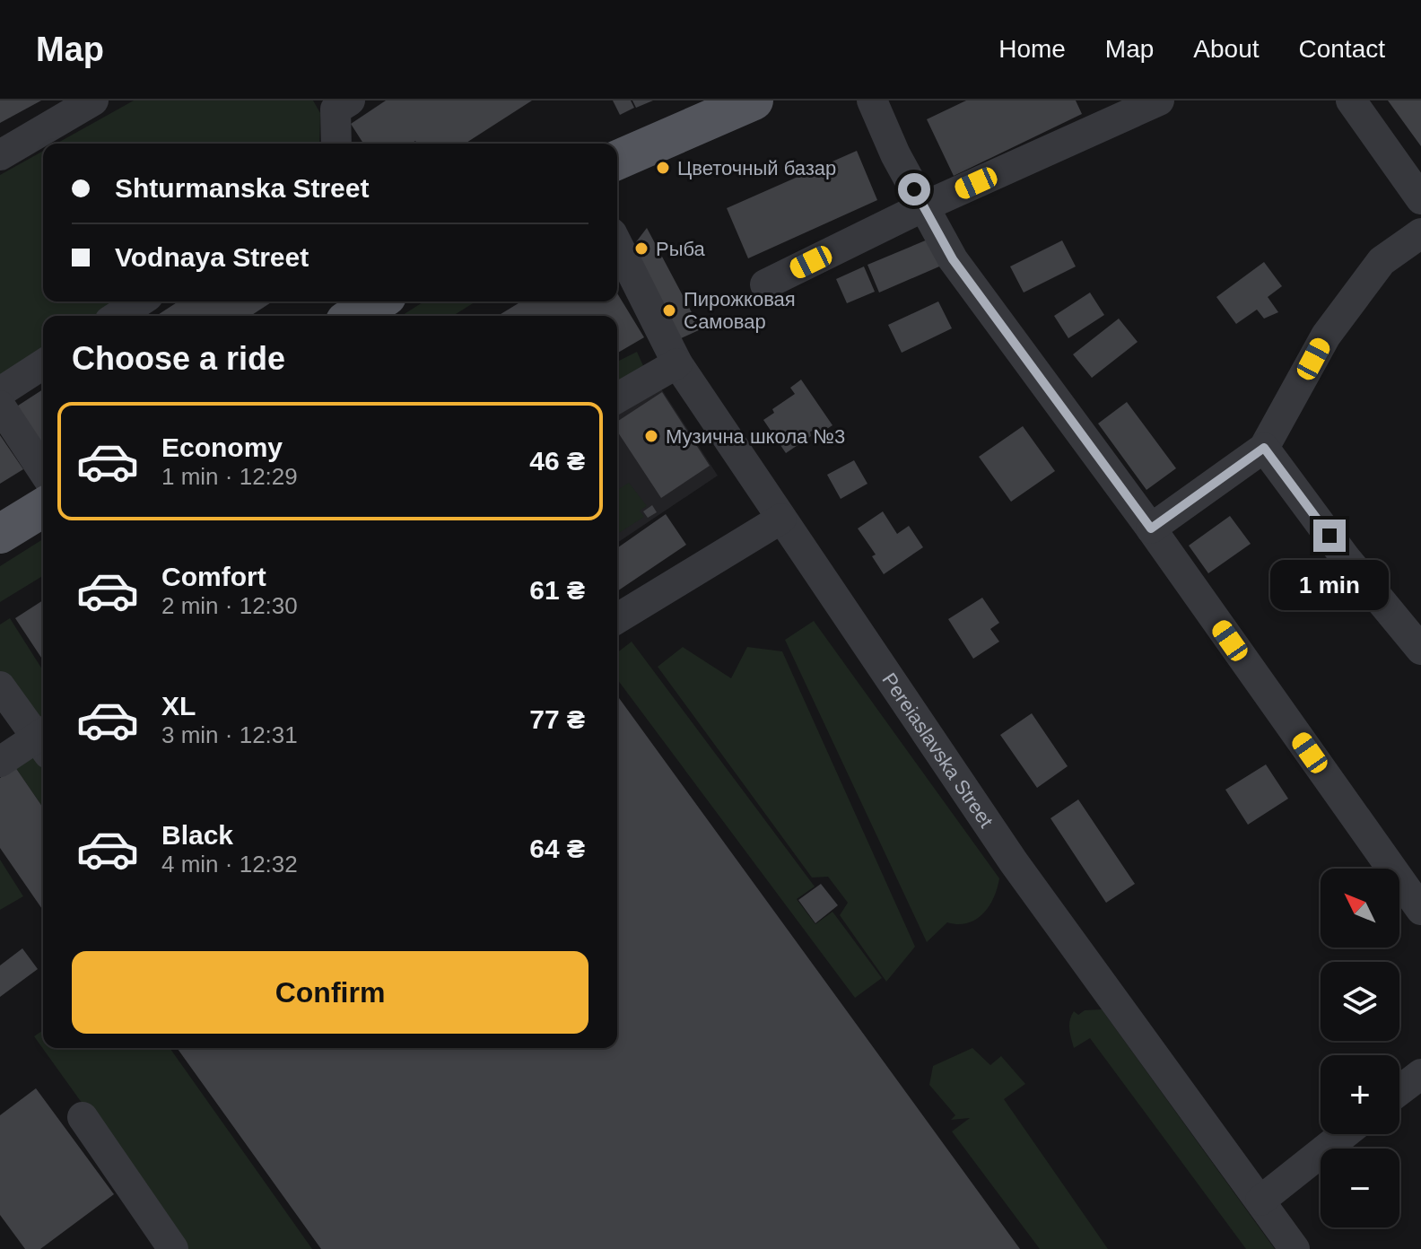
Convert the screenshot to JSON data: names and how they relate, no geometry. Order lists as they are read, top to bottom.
{
  "streets": {
    "street": ["Pereiaslavska Street"]
  },
  "places": [
    "Цветочный базар",
    "Рыба",
    "Пирожковая Самовар",
    "Музична школа №3"
  ],
  "north": "top left",
  "page": {
    "header": "Map",
    "nav": [
      "Home",
      "Map",
      "About",
      "Contact"
    ],
    "banner": ["Shturmanska Street", "Vodnaya Street"],
    "heading": "Choose a ride",
    "list": [
      {
        "name": "Economy",
        "note": "1 min · 12:29",
        "value": "46 ₴"
      },
      {
        "name": "Comfort",
        "note": "2 min · 12:30",
        "value": "61 ₴"
      },
      {
        "name": "XL",
        "note": "3 min · 12:31",
        "value": "77 ₴"
      },
      {
        "name": "Black",
        "note": "4 min · 12:32",
        "value": "64 ₴"
      }
    ],
    "bubble": "1 min",
    "map_buttons": ["+", "−"],
    "buttons": "Confirm"
  }
}
